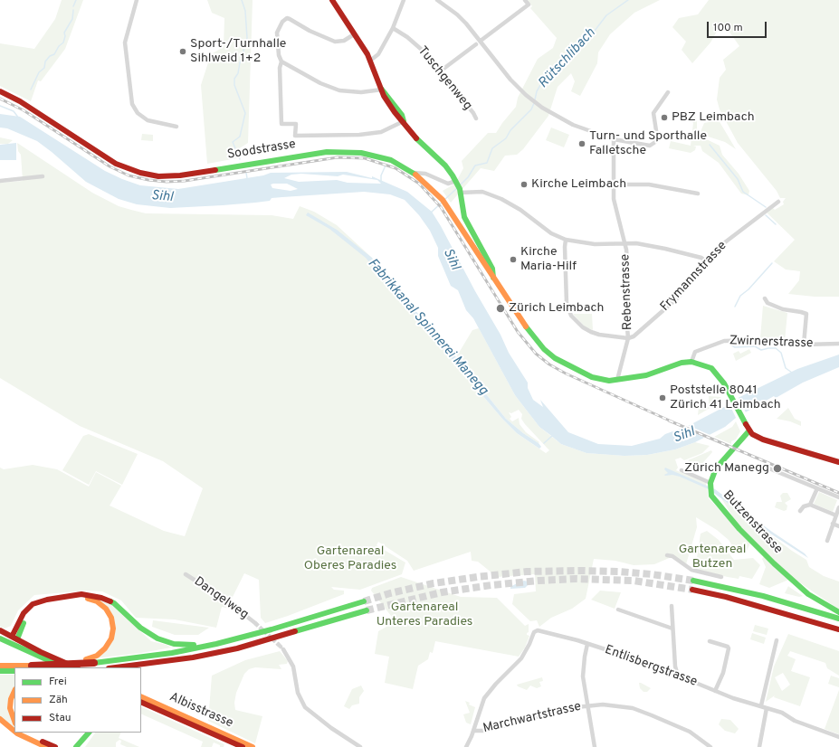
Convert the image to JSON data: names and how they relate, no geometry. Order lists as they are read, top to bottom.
{
  "streets": {
    "main road": ["Soodstrasse", "Butzenstrasse", "Albisstrasse"],
    "street": [
      "Tuschgenweg",
      "Frymannstrasse",
      "Rebenstrasse",
      "Zwirnerstrasse",
      "Dangelweg",
      "Entlisbergstrasse",
      "Marchwartstrasse"
    ]
  },
  "crossings": [
    ["Soodstrasse", "Zwirnerstrasse"],
    ["Frymannstrasse", "Rebenstrasse"],
    ["Entlisbergstrasse", "Marchwartstrasse"]
  ],
  "water": ["Rütschlibach", "Sihl", "Fabrikkanal Spinnerei Manegg"],
  "parks": ["Gartenareal Butzen", "Gartenareal Oberes Paradies", "Gartenareal Unteres Paradies"],
  "places": [
    "Sport-/Turnhalle Sihlweid 1+2",
    "PBZ Leimbach",
    "Turn- und Sporthalle Falletsche",
    "Kirche Leimbach",
    "Kirche Maria-Hilf",
    "Zürich Leimbach",
    "Poststelle 8041 Zürich 41 Leimbach",
    "Zürich Manegg"
  ],
  "legend": ["Frei", "Zäh", "Stau"],
  "scale_bar": "100 m"
}
